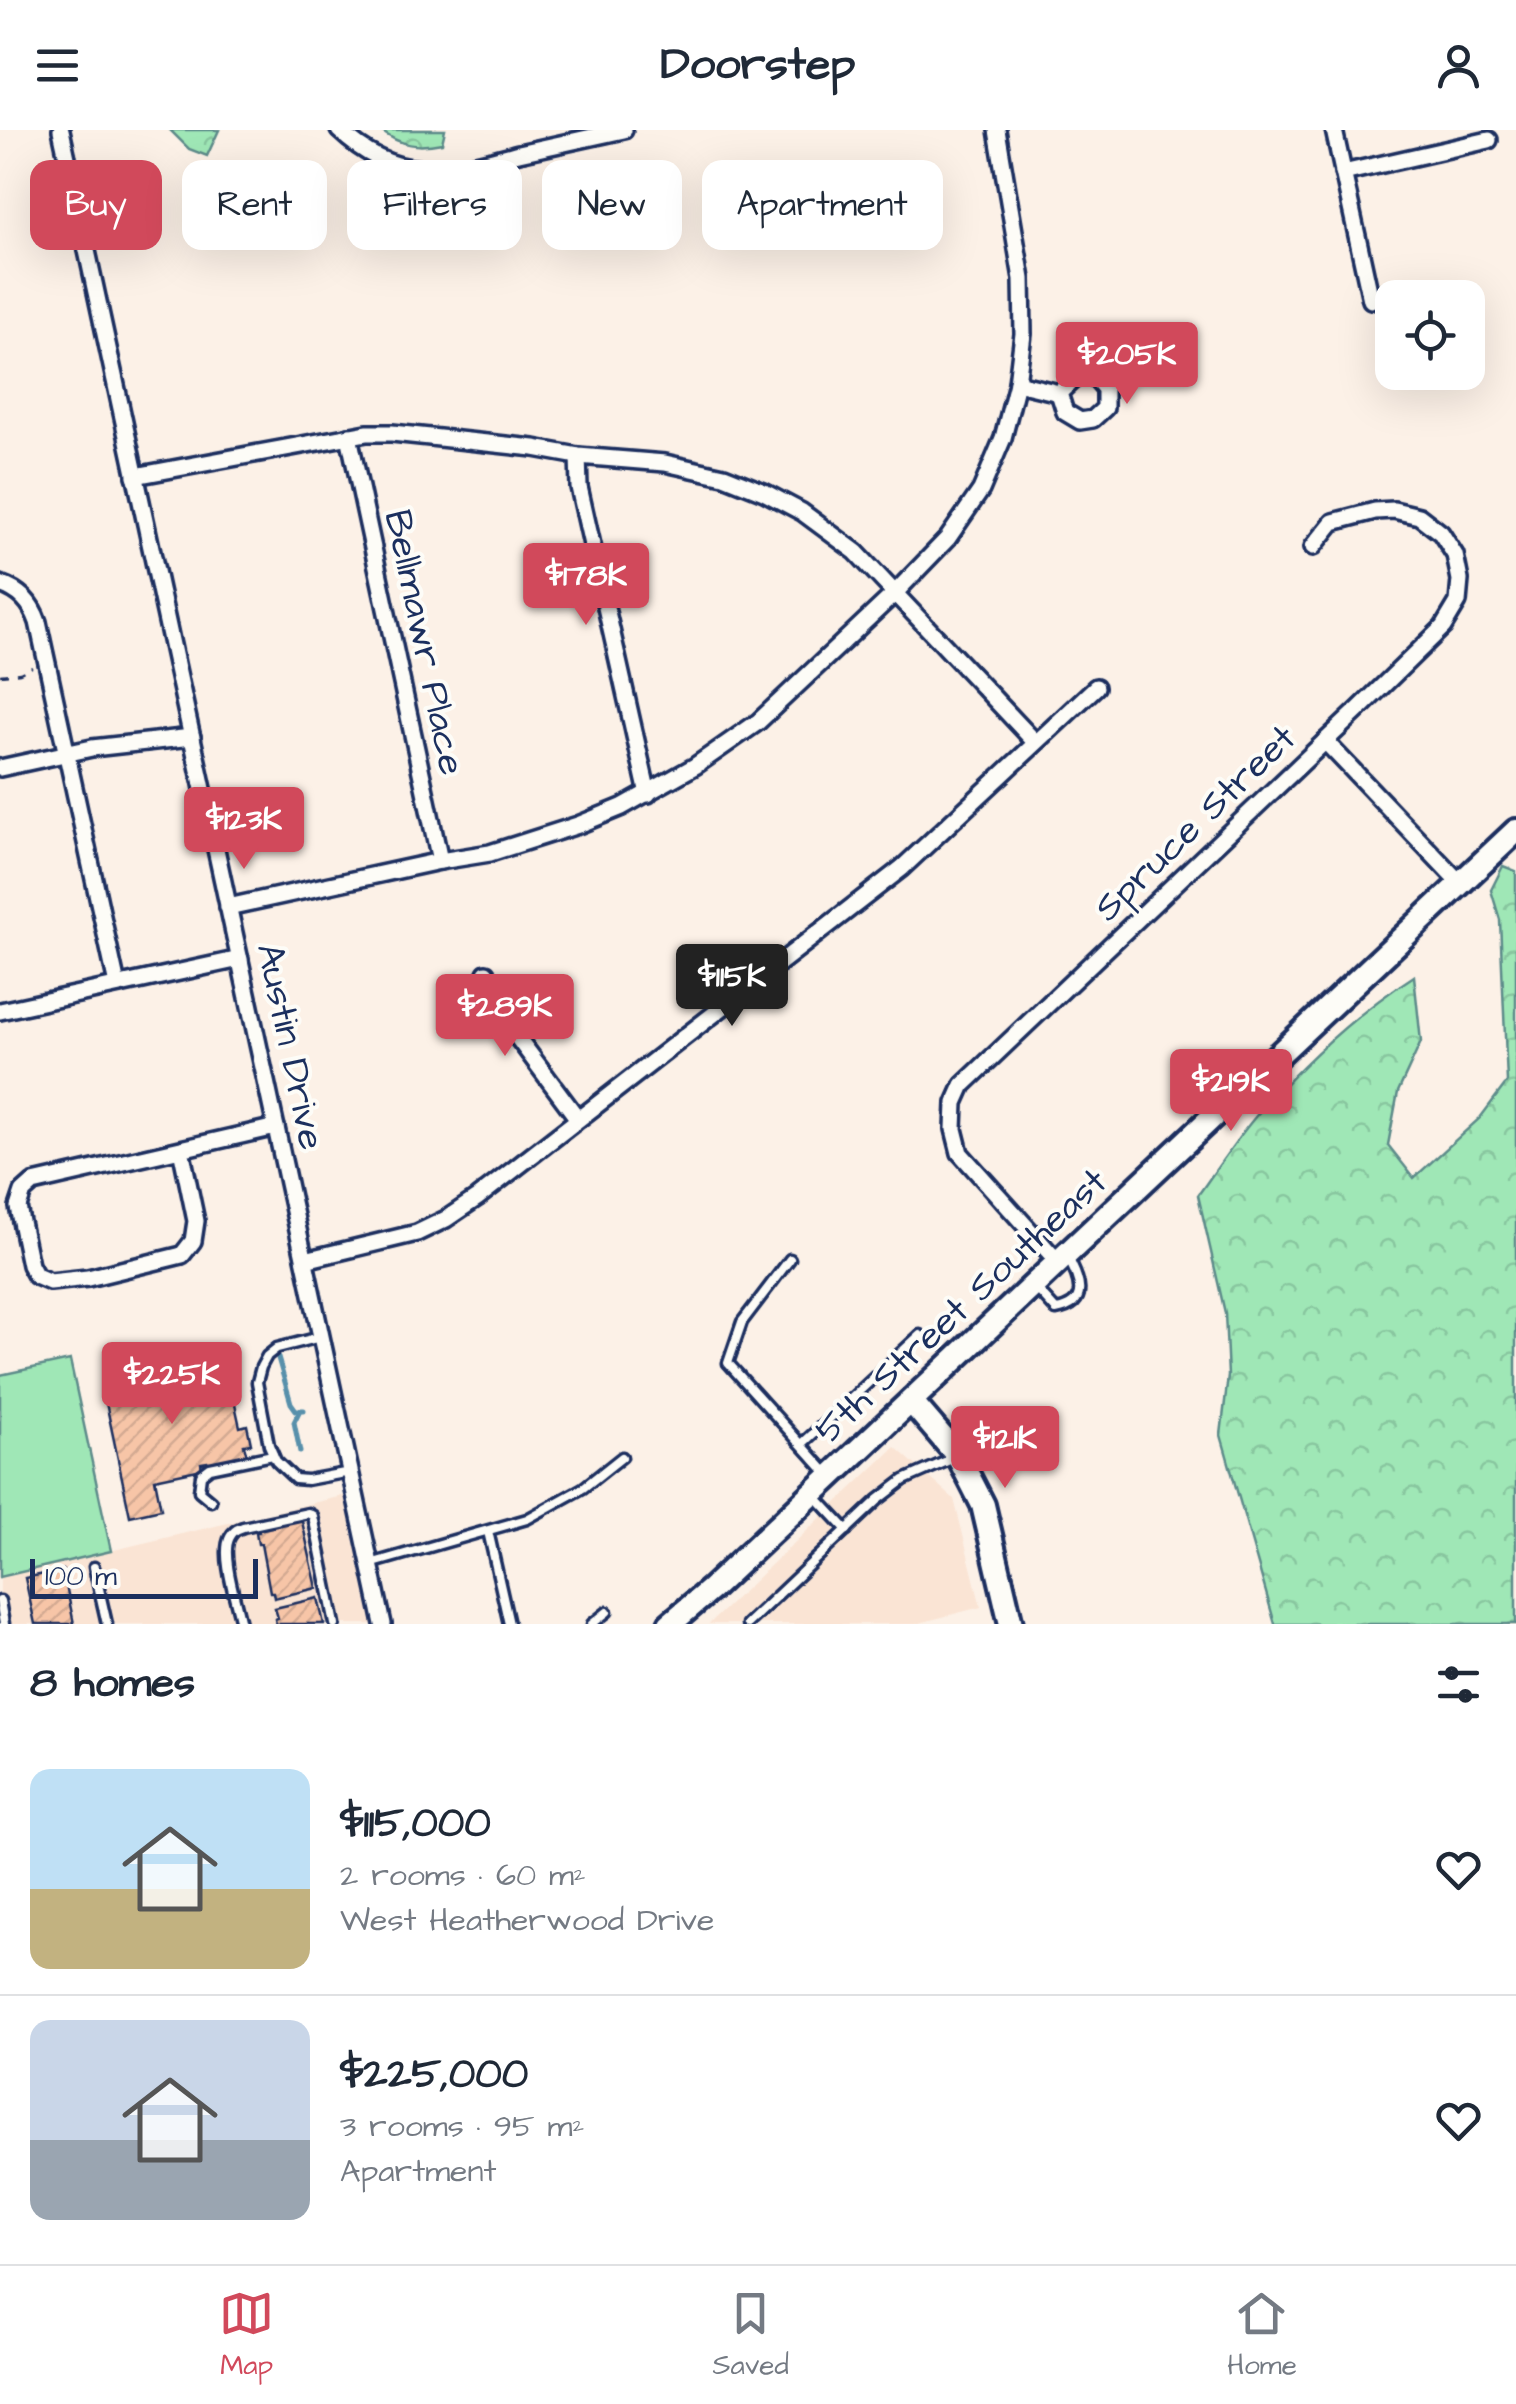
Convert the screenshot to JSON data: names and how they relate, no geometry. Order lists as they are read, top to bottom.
{
  "streets": {
    "main road": ["5th Street Southeast"],
    "street": ["Bellmawr Place", "Spruce Street", "Austin Drive"]
  },
  "crossings": [
    ["Spruce Street", "5th Street Southeast"]
  ],
  "scale_bar": "100 m",
  "page": {
    "header": "Doorstep",
    "chip": [
      "Buy",
      "Rent",
      "Filters",
      "New",
      "Apartment"
    ],
    "price": [
      "$205K",
      "$178K",
      "$123K",
      "$115K",
      "$289K",
      "$219K",
      "$225K",
      "$121K"
    ],
    "scale": "100 m",
    "heading": "8 homes",
    "list": [
      {
        "name": "$115,000",
        "note": "2 rooms · 60 m² · West Heatherwood Drive"
      },
      {
        "name": "$225,000",
        "note": "3 rooms · 95 m² · Apartment"
      }
    ],
    "tabs": ["Map", "Saved", "Home"]
  }
}
